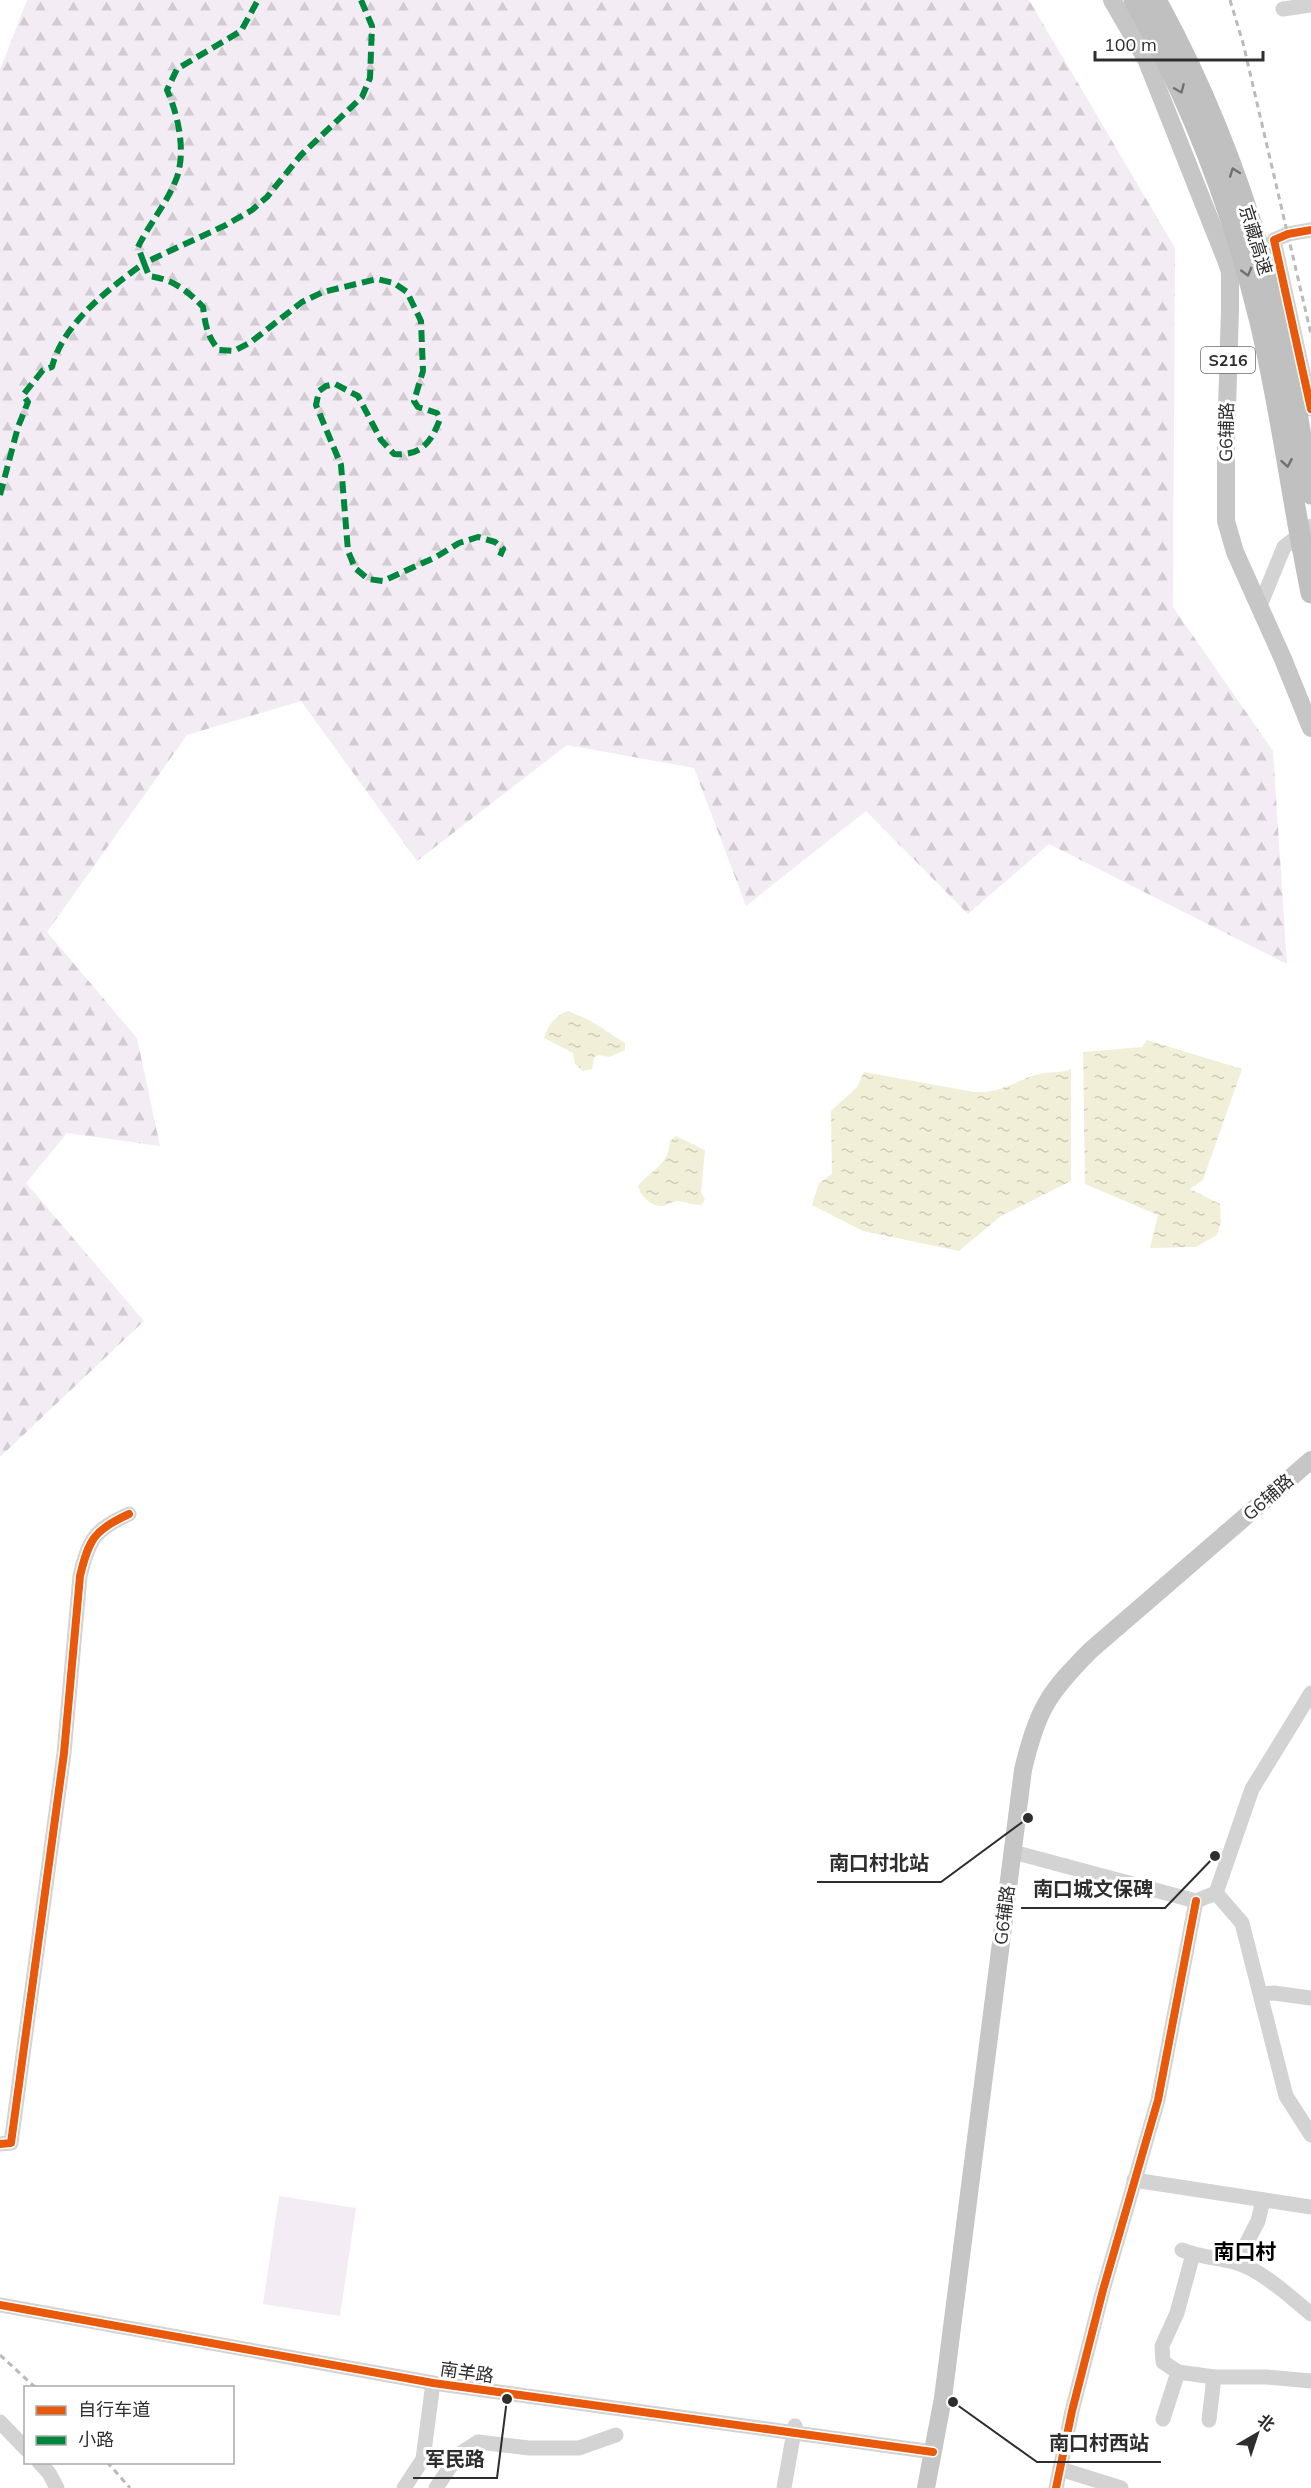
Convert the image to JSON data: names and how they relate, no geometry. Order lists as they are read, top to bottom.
{
  "streets": {
    "highway": ["京藏高速"],
    "main road": ["S216", "G6辅路"],
    "street": ["南羊路"]
  },
  "crossings": [
    ["G6辅路", "南羊路"]
  ],
  "districts": ["南口村"],
  "places": [
    "南口村北站",
    "南口城文保碑",
    "军民路",
    "南口村西站"
  ],
  "legend": ["自行车道", "小路"],
  "scale_bar": "100 m",
  "north": "top right"
}
